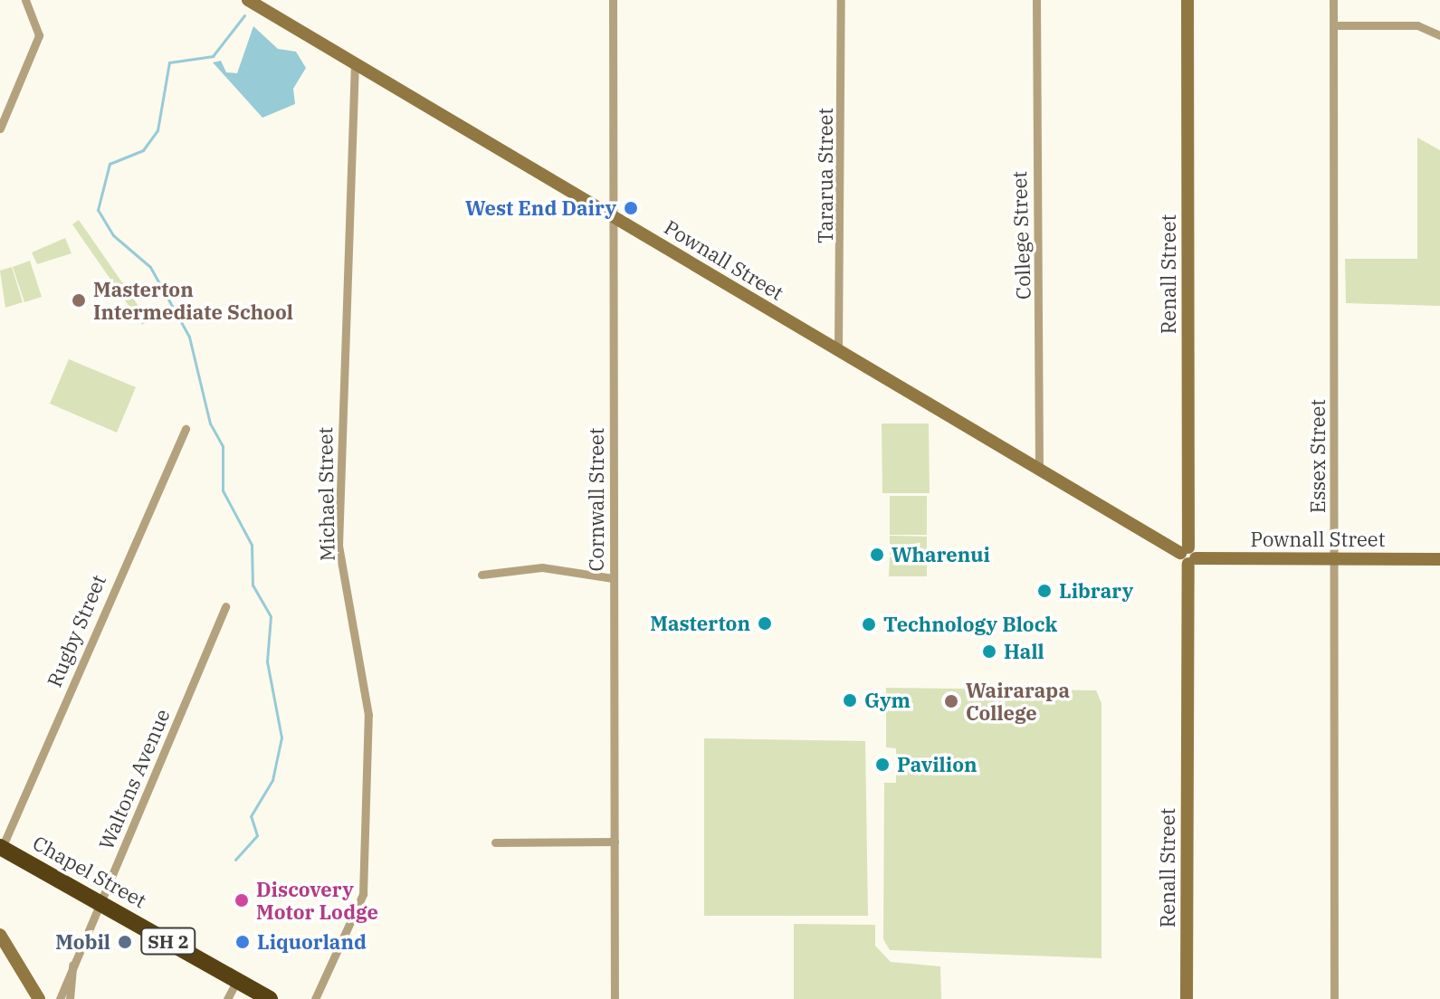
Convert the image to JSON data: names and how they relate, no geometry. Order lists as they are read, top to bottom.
{
  "streets": {
    "highway": ["Chapel Street", "SH 2"],
    "street": [
      "Tararua Street",
      "College Street",
      "Pownall Street",
      "Renall Street",
      "Essex Street",
      "Michael Street",
      "Cornwall Street",
      "Rugby Street",
      "Waltons Avenue"
    ]
  },
  "crossings": [
    ["Tararua Street", "Pownall Street"],
    ["College Street", "Pownall Street"],
    ["Pownall Street", "Renall Street"],
    ["Pownall Street", "Essex Street"],
    ["Pownall Street", "Michael Street"],
    ["Pownall Street", "Cornwall Street"],
    ["Rugby Street", "Chapel Street"],
    ["Waltons Avenue", "Chapel Street"]
  ],
  "places": [
    "West End Dairy",
    "Masterton Intermediate School",
    "Wharenui",
    "Library",
    "Masterton",
    "Technology Block",
    "Hall",
    "Gym",
    "Wairarapa College",
    "Pavilion",
    "Discovery Motor Lodge",
    "Mobil",
    "Liquorland"
  ]
}
